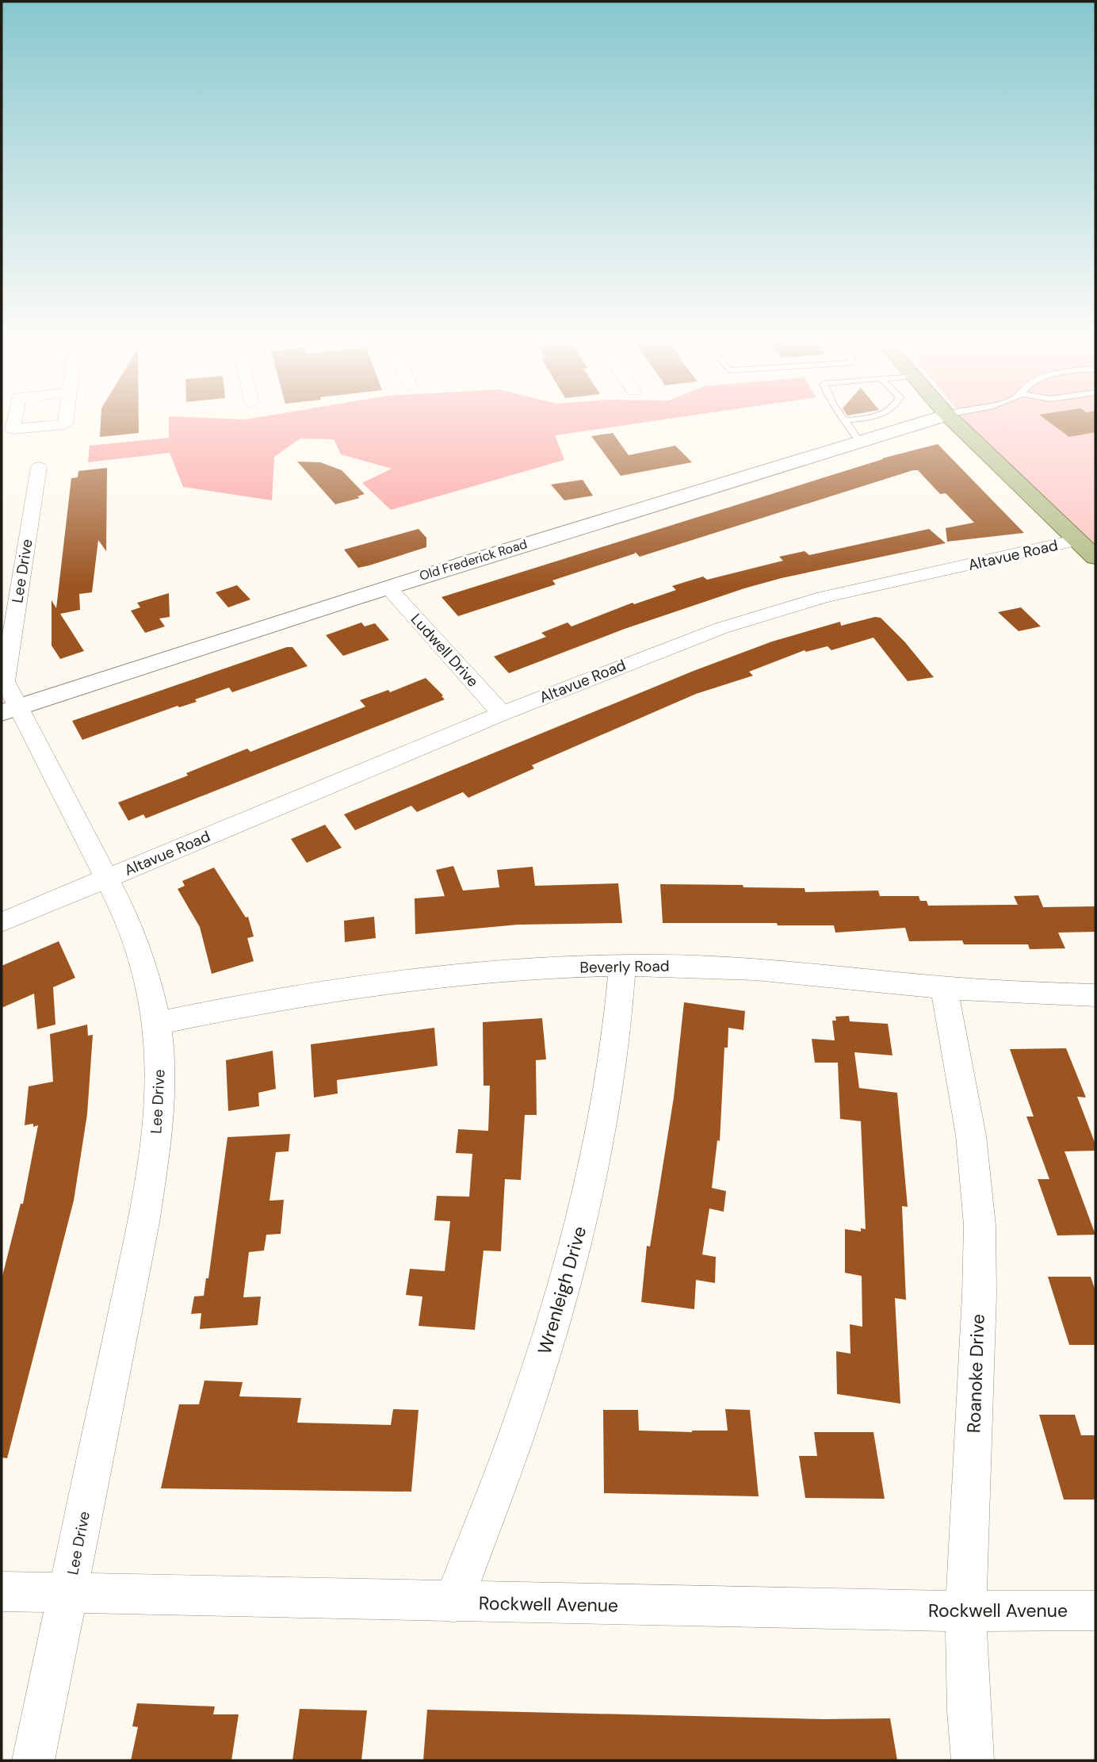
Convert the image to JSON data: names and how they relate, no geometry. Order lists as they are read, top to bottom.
{
  "streets": {
    "street": [
      "Altavue Road",
      "Old Frederick Road",
      "Lee Drive",
      "Ludwell Drive",
      "Beverly Road",
      "Wrenleigh Drive",
      "Roanoke Drive",
      "Rockwell Avenue"
    ]
  },
  "crossings": [
    ["Altavue Road", "Lee Drive"],
    ["Altavue Road", "Ludwell Drive"],
    ["Old Frederick Road", "Lee Drive"],
    ["Old Frederick Road", "Ludwell Drive"],
    ["Lee Drive", "Beverly Road"],
    ["Lee Drive", "Rockwell Avenue"],
    ["Beverly Road", "Wrenleigh Drive"],
    ["Beverly Road", "Roanoke Drive"],
    ["Wrenleigh Drive", "Rockwell Avenue"],
    ["Roanoke Drive", "Rockwell Avenue"]
  ]
}
